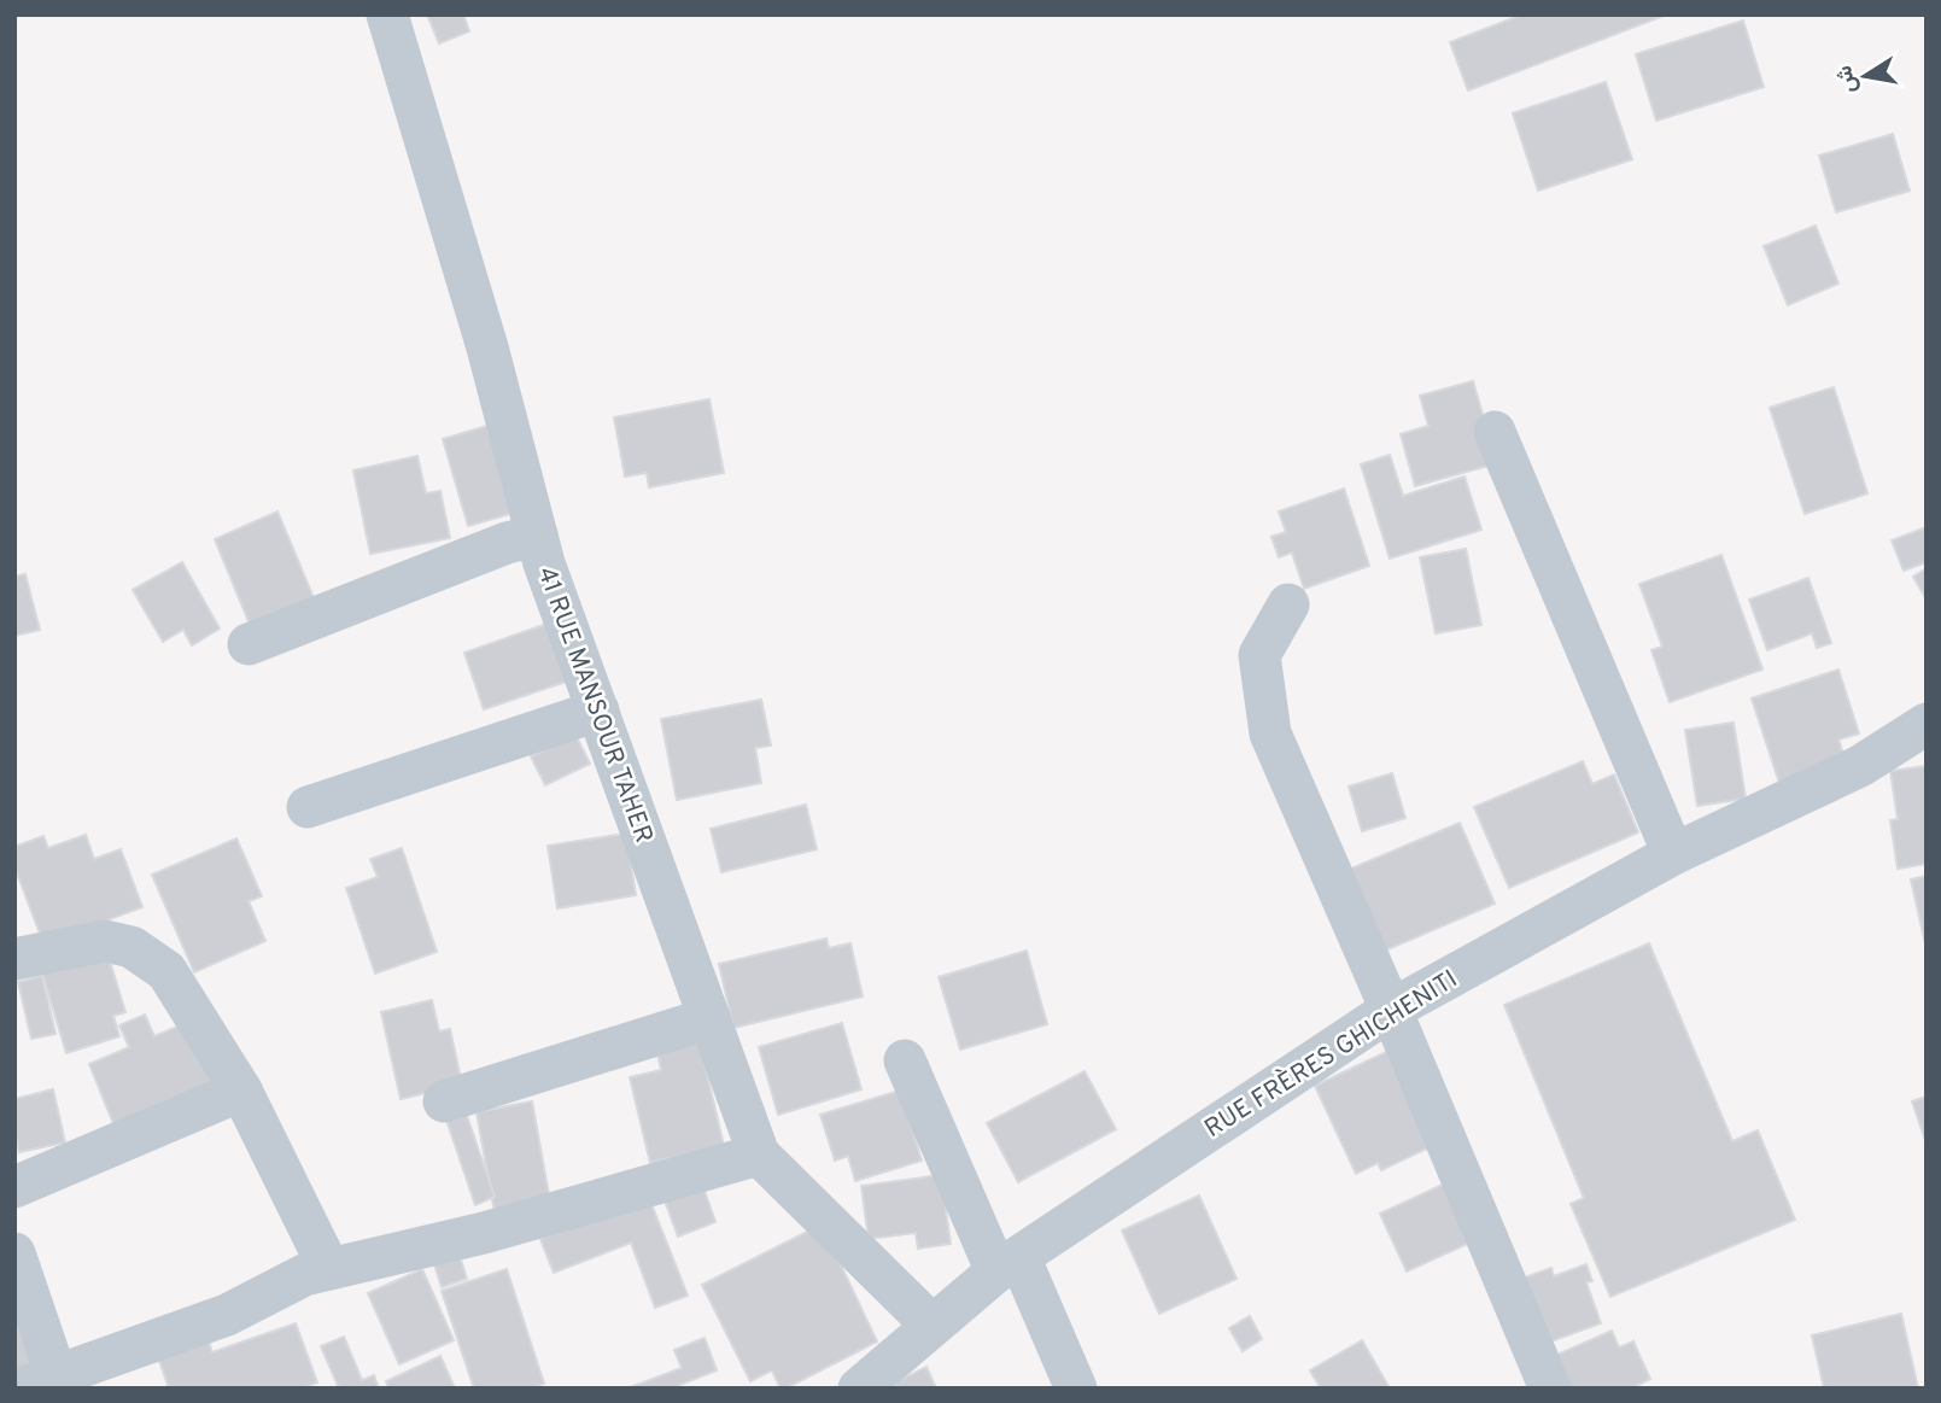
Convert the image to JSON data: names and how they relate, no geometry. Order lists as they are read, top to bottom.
{
  "streets": {
    "street": ["41 RUE MANSOUR TAHER", "RUE FRÈRES GHICHENITI"]
  },
  "crossings": [
    ["41 RUE MANSOUR TAHER", "RUE FRÈRES GHICHENITI"]
  ],
  "north": "left"
}
